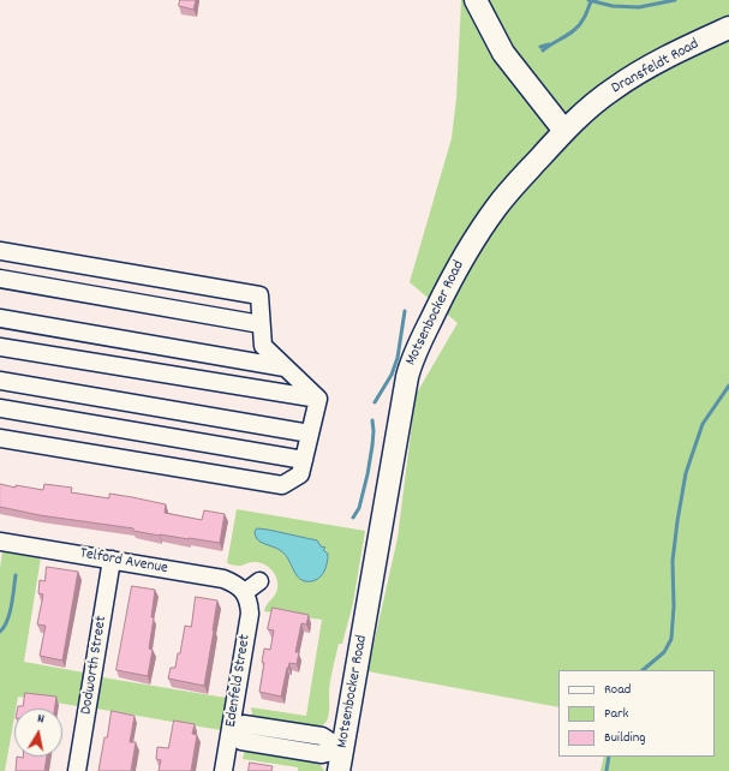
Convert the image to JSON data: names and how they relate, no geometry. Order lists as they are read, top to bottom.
{
  "streets": {
    "main road": ["Dransfeldt Road", "Motsenbocker Road"],
    "street": ["Telford Avenue", "Dodworth Street", "Edenfeld Street"]
  },
  "crossings": [
    ["Dransfeldt Road", "Motsenbocker Road"],
    ["Telford Avenue", "Dodworth Street"],
    ["Telford Avenue", "Edenfeld Street"]
  ],
  "legend": ["Road", "Park", "Building"],
  "north": "top"
}
